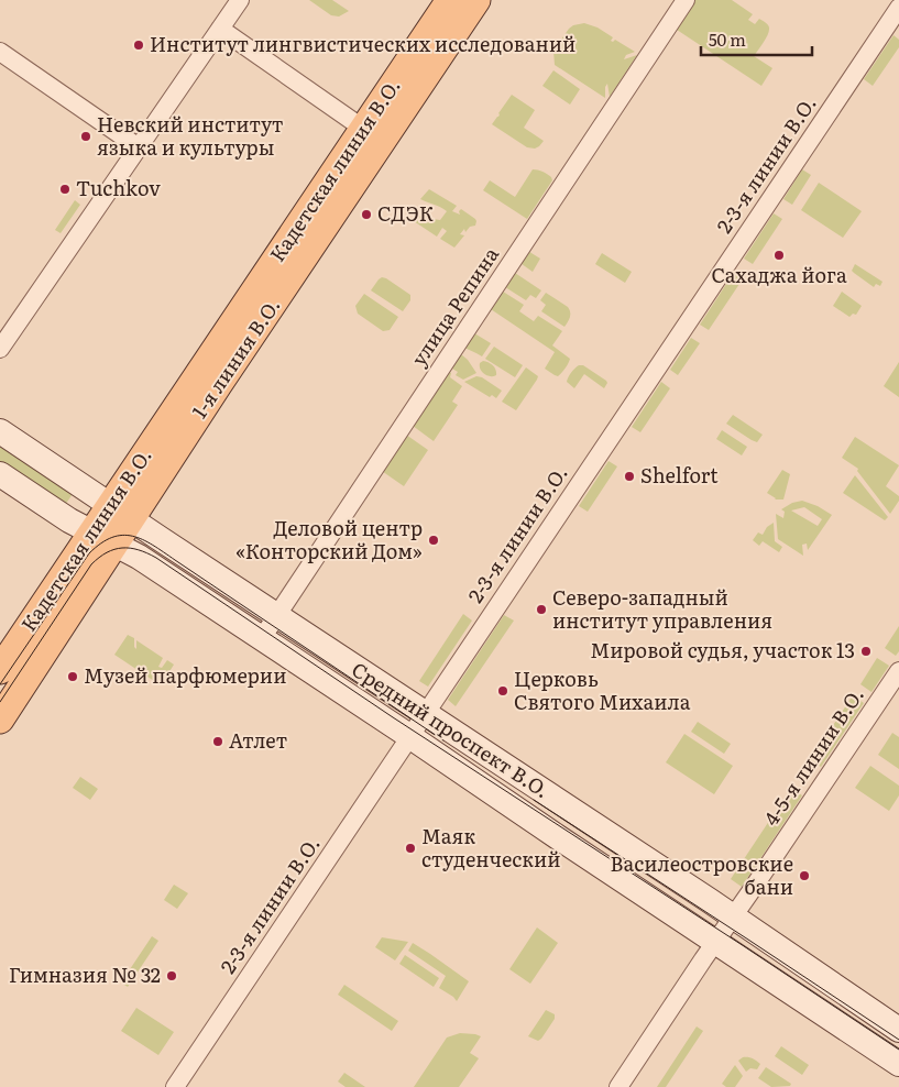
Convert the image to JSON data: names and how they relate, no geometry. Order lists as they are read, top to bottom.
{
  "streets": {
    "main road": ["Кадетская линия В.О.", "1-я линия В.О.", "Средний проспект В.О."],
    "street": ["2-3-я линии В.О.", "улица Репина", "4-5-я линии В.О."]
  },
  "crossings": [
    ["2-3-я линии В.О.", "Средний проспект В.О."],
    ["Кадетская линия В.О.", "1-я линия В.О."],
    ["Кадетская линия В.О.", "Средний проспект В.О."],
    ["улица Репина", "Средний проспект В.О."],
    ["1-я линия В.О.", "Средний проспект В.О."],
    ["Средний проспект В.О.", "4-5-я линии В.О."]
  ],
  "places": [
    "Институт лингвистических исследований",
    "Невский институт языка и культуры",
    "Tuchkov",
    "СДЭК",
    "Сахаджа йога",
    "Shelfort",
    "Деловой центр «Конторский Дом»",
    "Северо-западный институт управления",
    "Мировой судья, участок 13",
    "Музей парфюмерии",
    "Церковь Святого Михаила",
    "Атлет",
    "Маяк студенческий",
    "Василеостровские бани",
    "Гимназия № 32"
  ],
  "scale_bar": "50 m"
}
